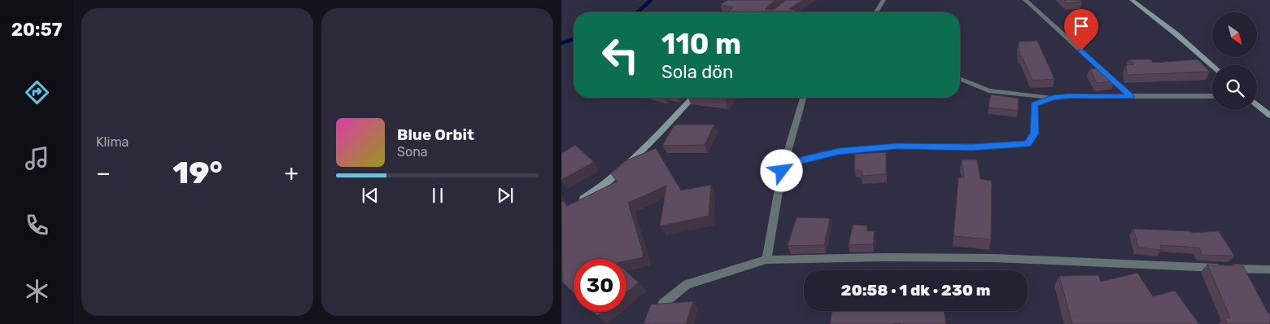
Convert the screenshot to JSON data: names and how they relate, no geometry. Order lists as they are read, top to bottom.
{
  "north": "bottom right",
  "page": {
    "tabs": "20:57",
    "tile": "Klima",
    "turn": ["110 m", "Sola dön"],
    "song": ["Blue Orbit", "Sona"],
    "heat": ["−", "19°", "+"],
    "limit": "30",
    "trip": "20:58 · 1 dk · 230 m"
  }
}
